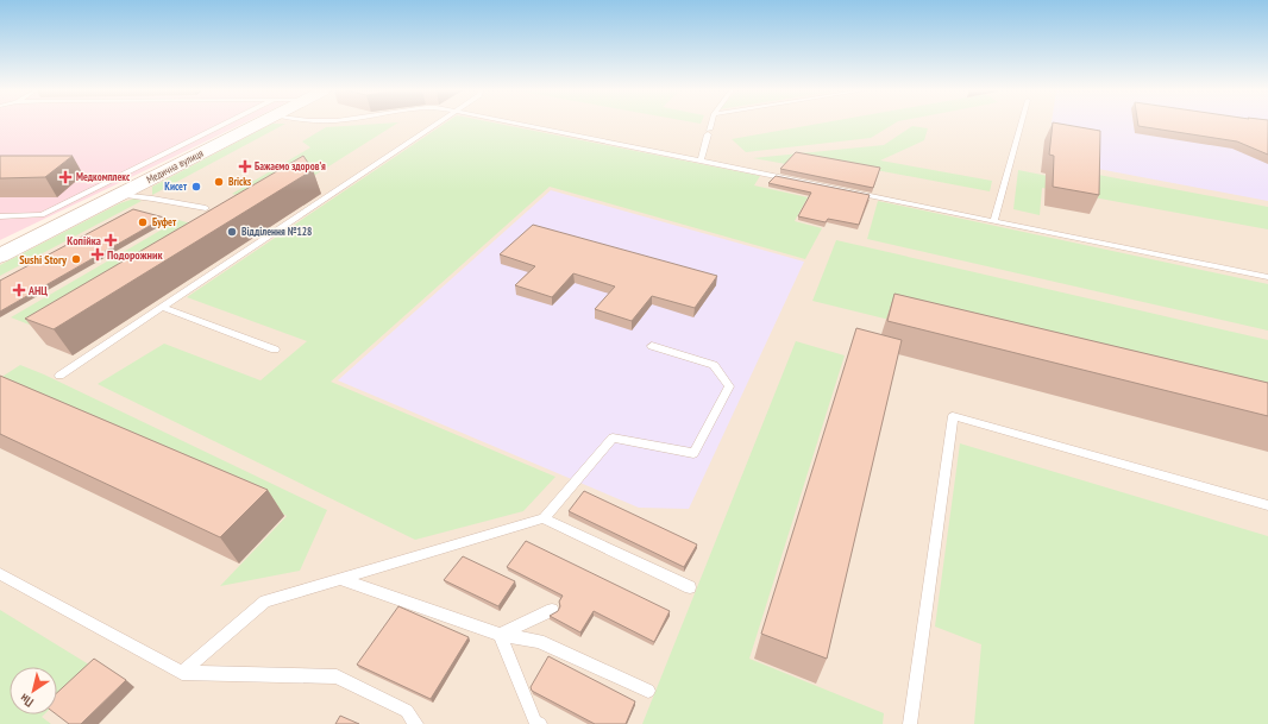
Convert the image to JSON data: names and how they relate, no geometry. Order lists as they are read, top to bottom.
{
  "streets": {
    "street": ["Медична вулиця"]
  },
  "places": {
    "health": [
      "Бажаємо здоровʼя",
      "Медкомплекс",
      "Копійка",
      "Подорожник",
      "АНЦ"
    ],
    "other": [
      "Bricks",
      "Кисет",
      "Буфет",
      "Відділення №128",
      "Sushi Story"
    ]
  },
  "north": "bottom left"
}
